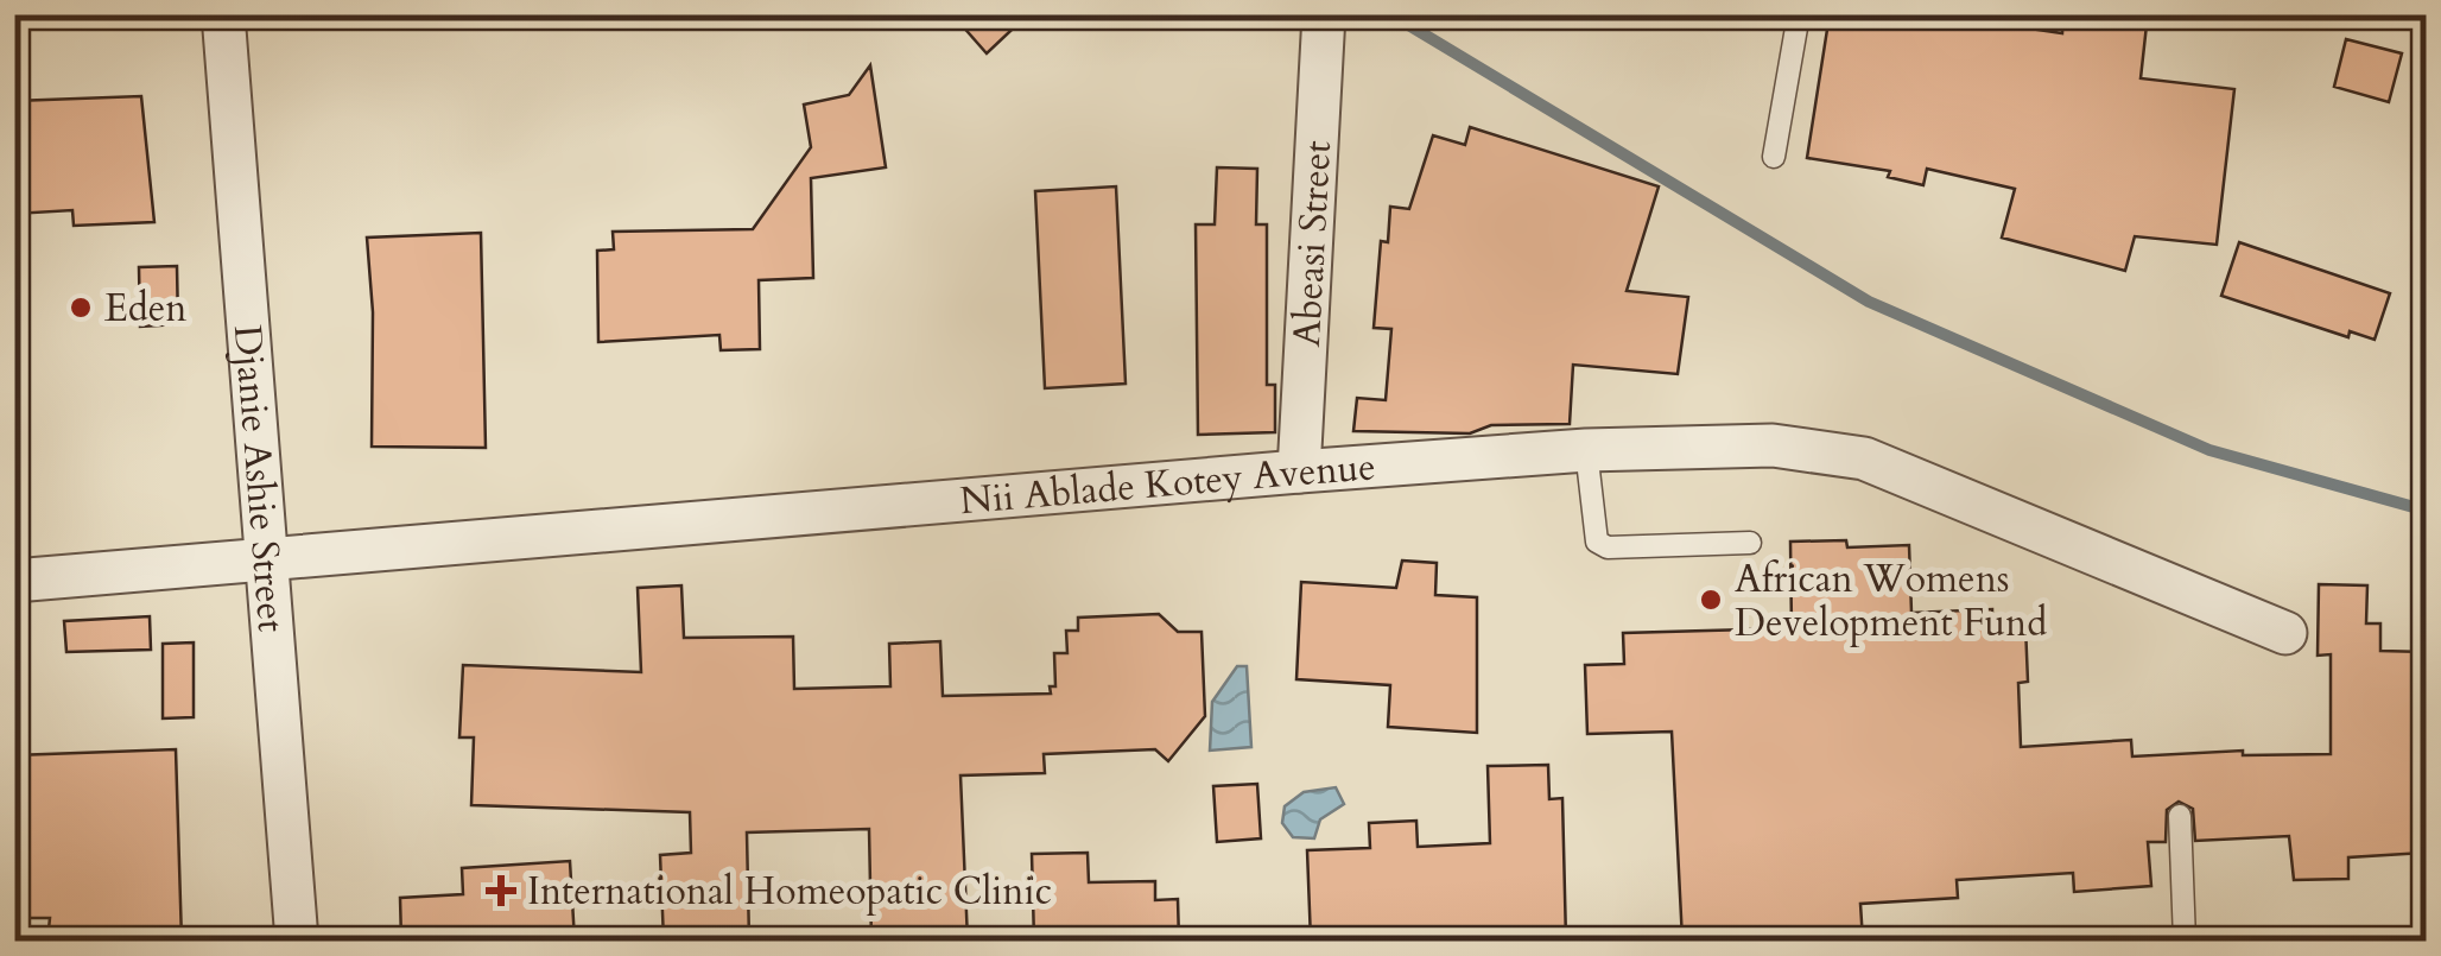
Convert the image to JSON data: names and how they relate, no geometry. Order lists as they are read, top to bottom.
{
  "streets": {
    "street": ["Abeasi Street", "Djanie Ashie Street", "Nii Ablade Kotey Avenue"]
  },
  "crossings": [
    ["Abeasi Street", "Nii Ablade Kotey Avenue"],
    ["Djanie Ashie Street", "Nii Ablade Kotey Avenue"]
  ],
  "places": {
    "other": ["Eden", "African Womens Development Fund"],
    "health": ["International Homeopatic Clinic"]
  }
}
